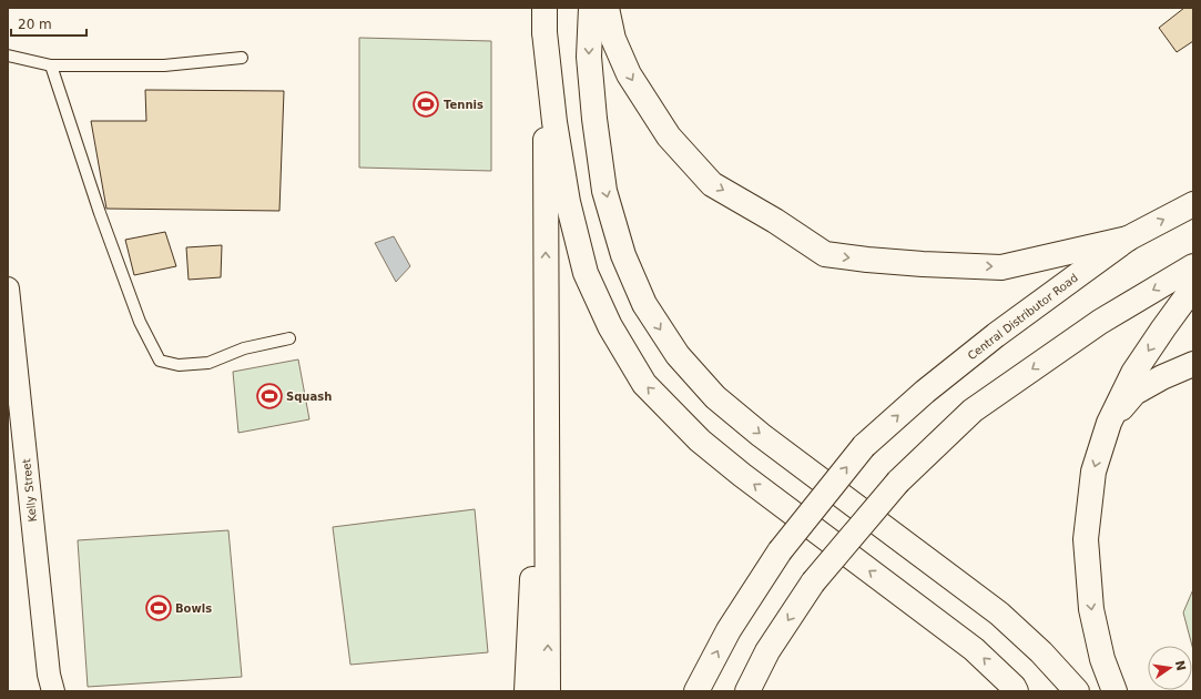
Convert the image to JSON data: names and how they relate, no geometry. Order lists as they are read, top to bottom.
{
  "streets": {
    "main road": ["Central Distributor Road"],
    "street": ["Kelly Street"]
  },
  "places": {
    "sports": ["Tennis", "Squash", "Bowls"]
  },
  "scale_bar": "20 m",
  "north": "right"
}
